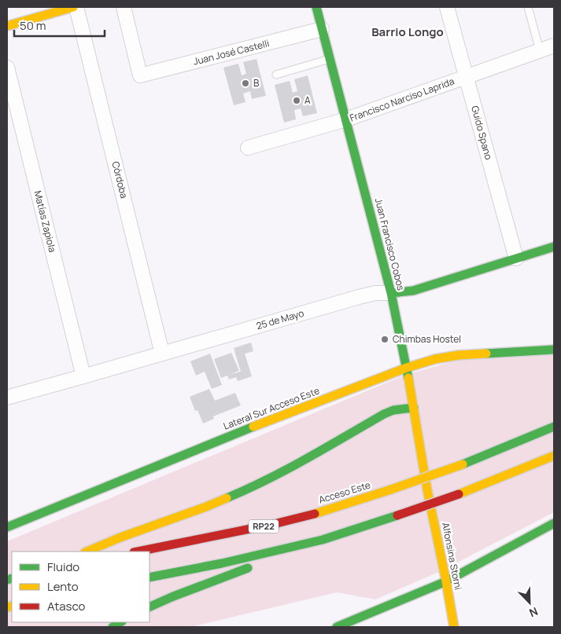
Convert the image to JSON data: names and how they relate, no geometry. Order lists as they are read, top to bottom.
{
  "streets": {
    "main road": [
      "Juan Francisco Cobos",
      "25 de Mayo",
      "Lateral Sur Acceso Este",
      "Acceso Este",
      "RP22",
      "Alfonsina Storni"
    ],
    "street": [
      "Juan José Castelli",
      "Francisco Narciso Laprida",
      "Guido Spano",
      "Córdoba",
      "Matías Zapiola"
    ]
  },
  "crossings": [
    ["Juan José Castelli", "Juan Francisco Cobos"],
    ["Francisco Narciso Laprida", "Guido Spano"],
    ["Francisco Narciso Laprida", "Juan Francisco Cobos"],
    ["Guido Spano", "25 de Mayo"],
    ["Córdoba", "25 de Mayo"],
    ["Matías Zapiola", "25 de Mayo"],
    ["Juan Francisco Cobos", "25 de Mayo"],
    ["Juan Francisco Cobos", "Lateral Sur Acceso Este"],
    ["Juan Francisco Cobos", "Alfonsina Storni"]
  ],
  "districts": ["Barrio Longo"],
  "places": ["B", "A", "Chimbas Hostel"],
  "legend": ["Fluido", "Lento", "Atasco"],
  "scale_bar": "50 m",
  "north": "bottom right"
}
